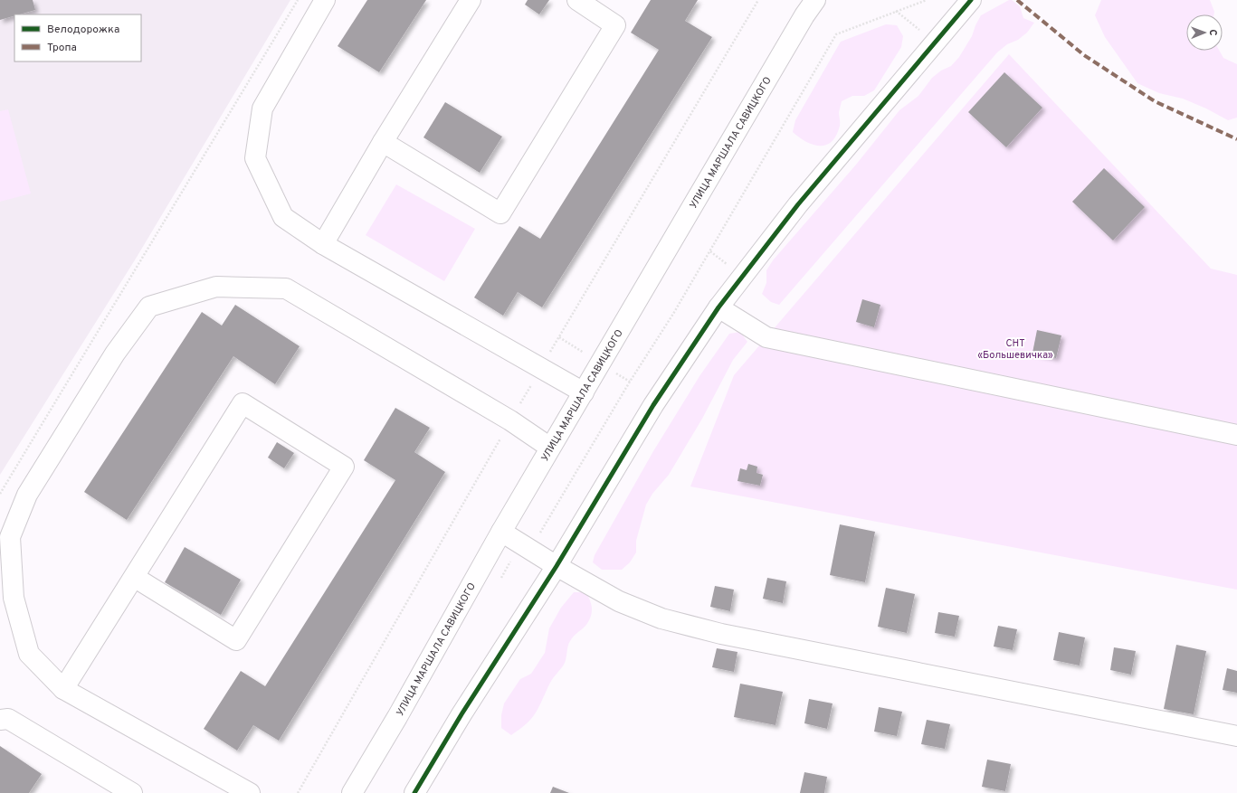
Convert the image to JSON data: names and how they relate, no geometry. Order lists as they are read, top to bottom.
{
  "streets": {
    "street": ["УЛИЦА МАРШАЛА САВИЦКОГО"]
  },
  "parks": ["СНТ «Большевичка»"],
  "legend": ["Велодорожка", "Тропа"],
  "north": "right"
}
